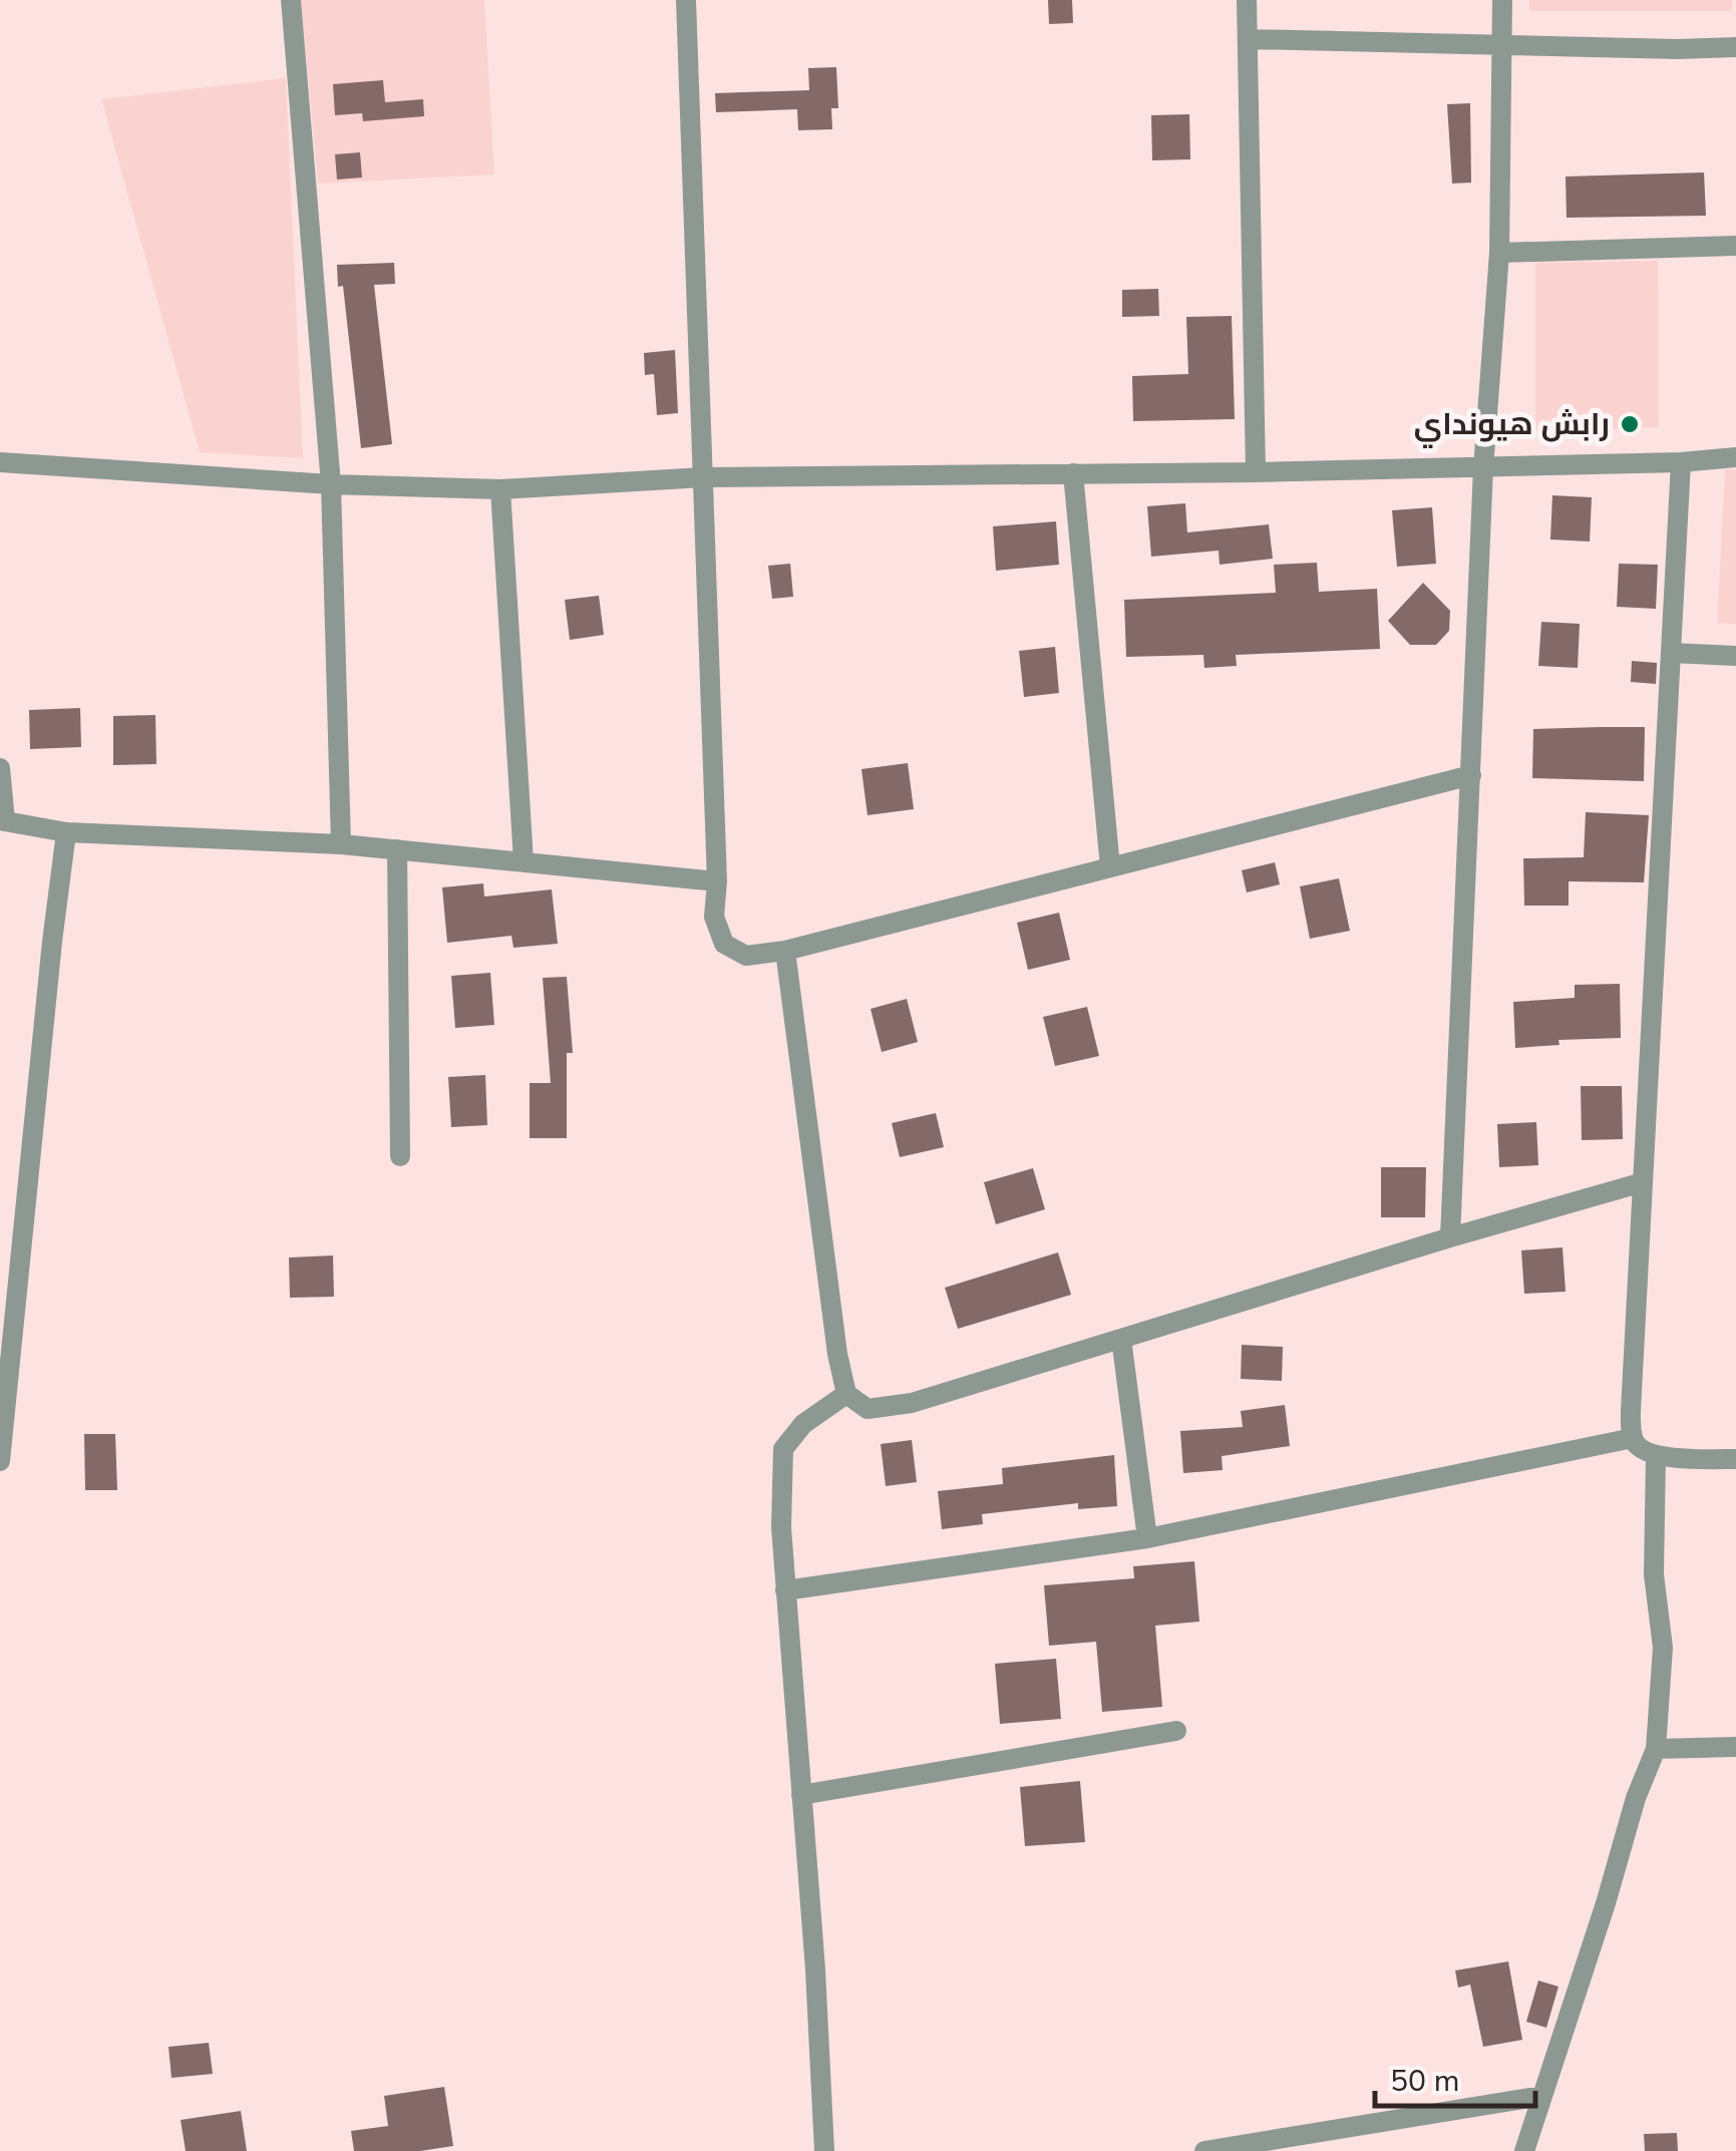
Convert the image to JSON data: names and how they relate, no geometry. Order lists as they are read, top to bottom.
{
  "places": ["رابش هيونداي"],
  "scale_bar": "50 m"
}
